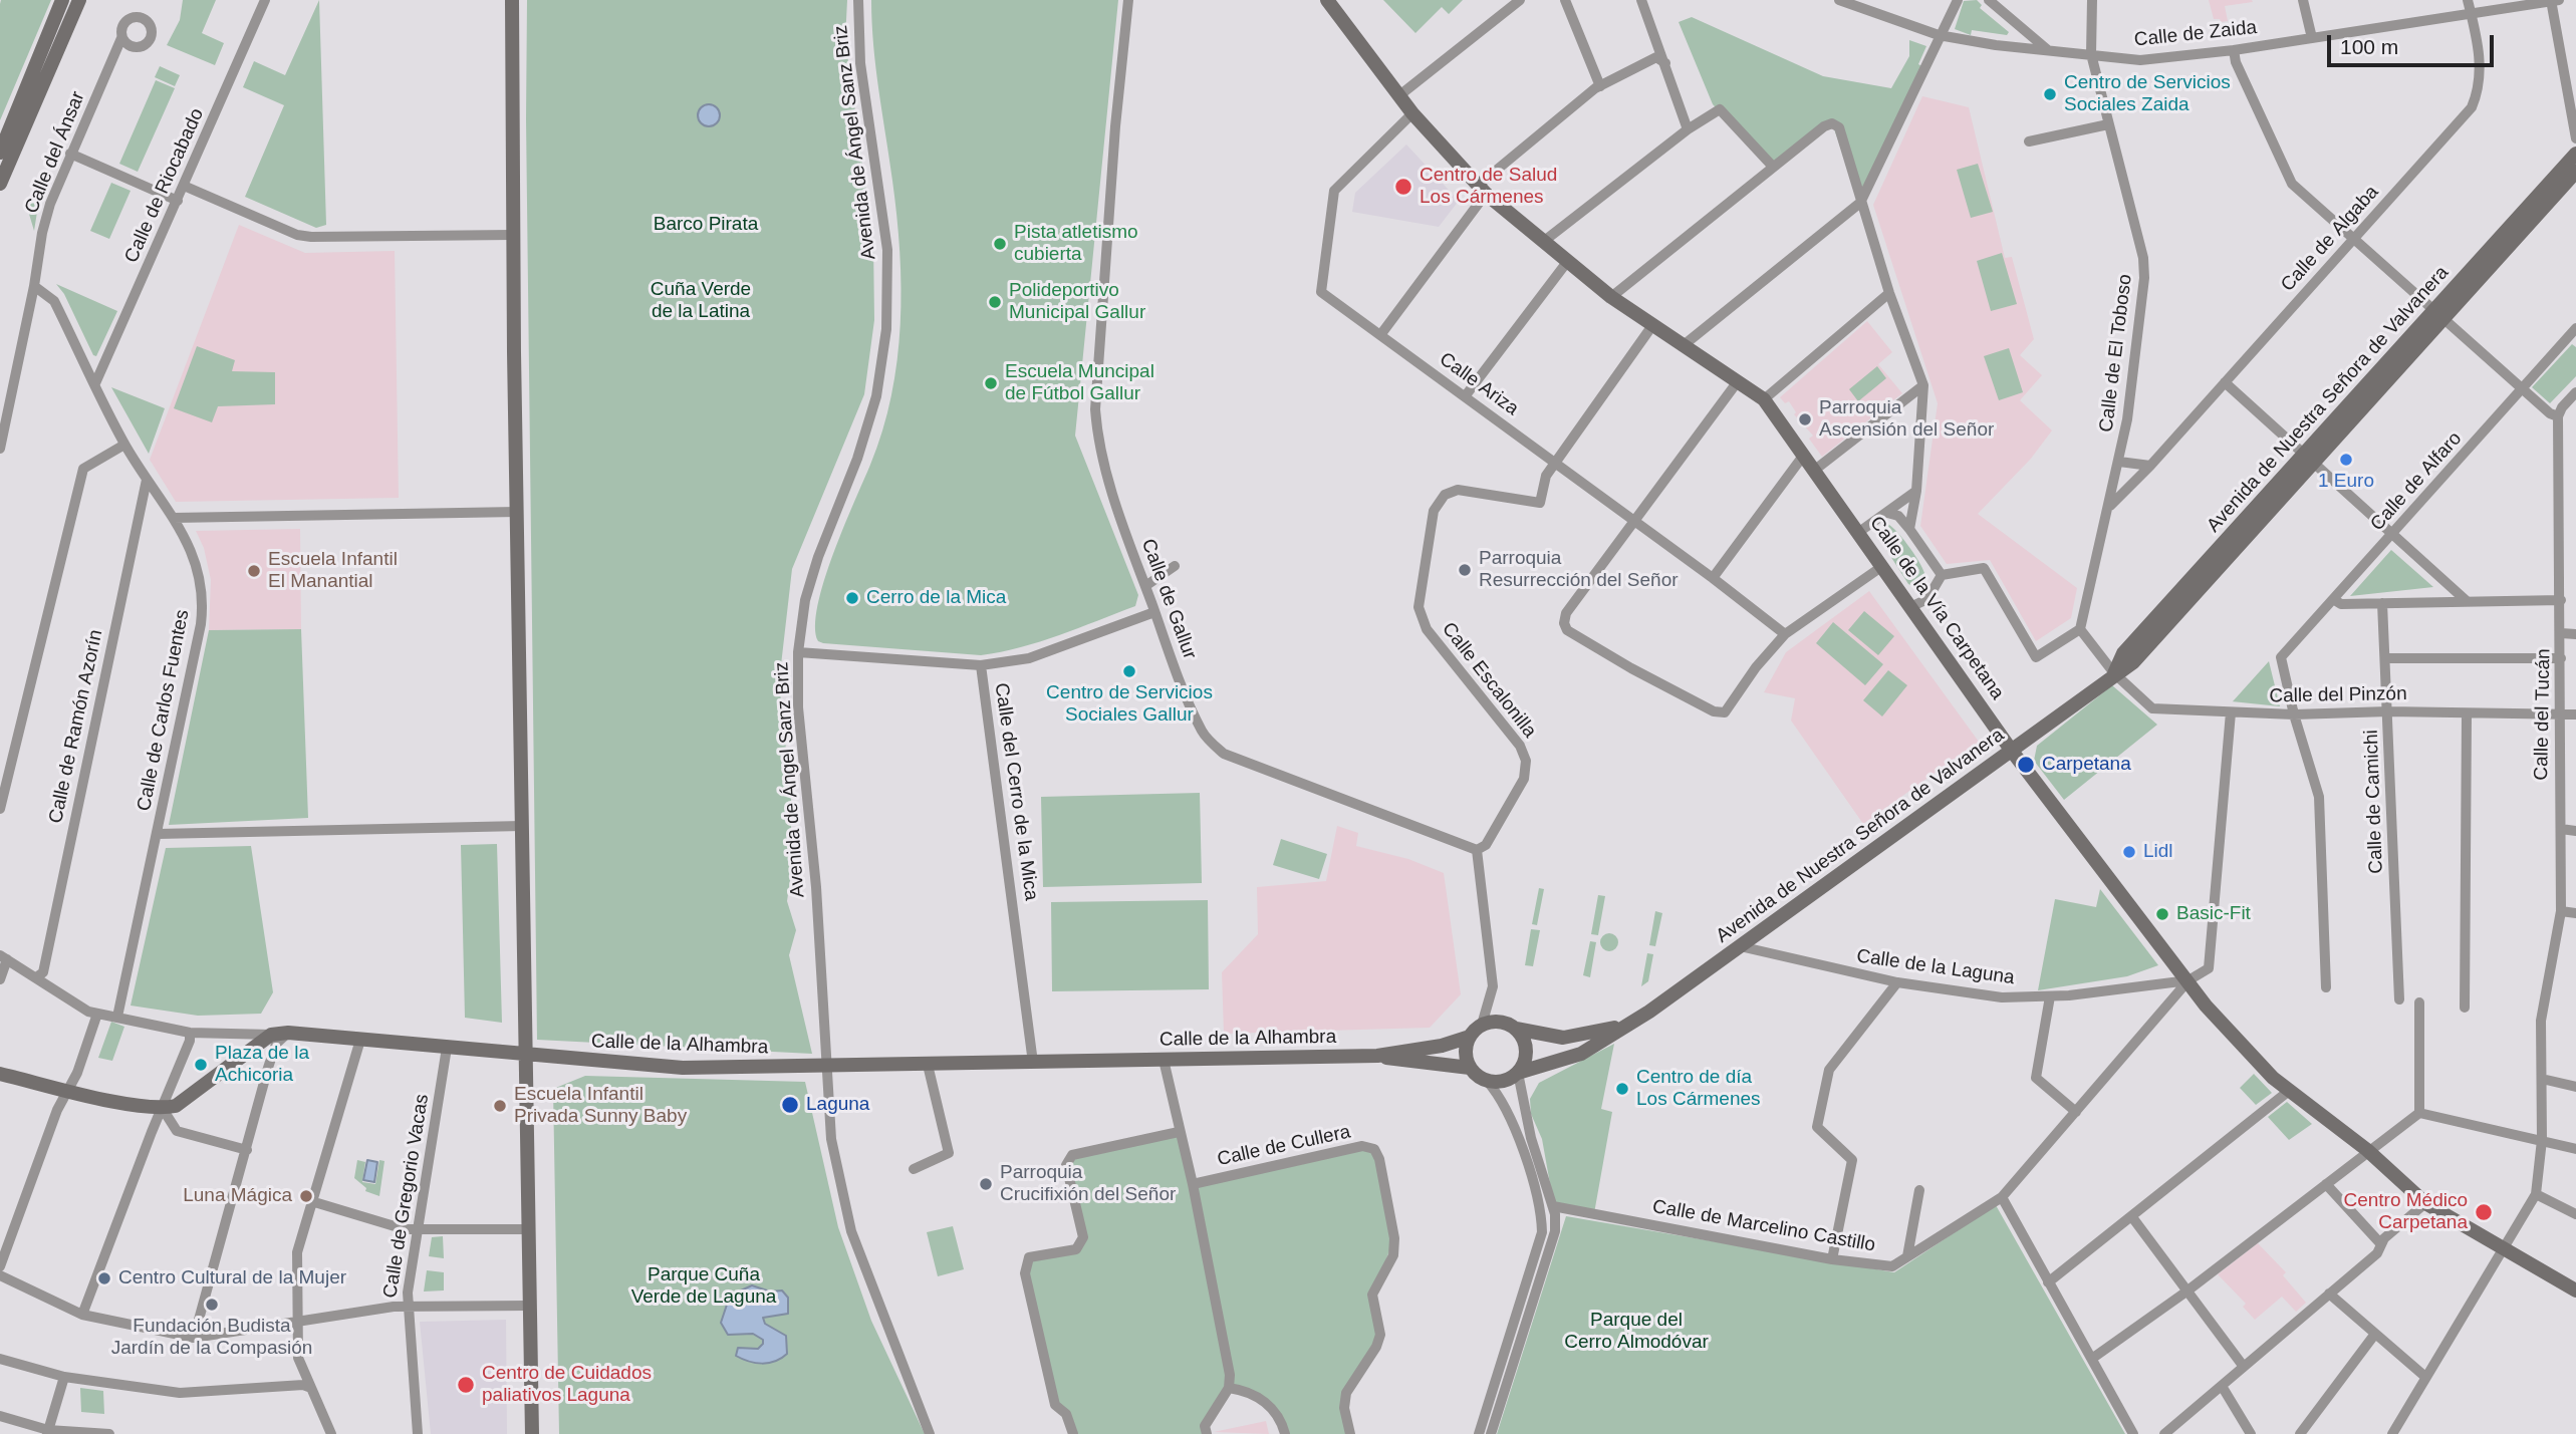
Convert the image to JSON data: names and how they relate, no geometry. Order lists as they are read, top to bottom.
{
  "streets": {
    "street": [
      "Calle de Zaida",
      "Avenida de Ángel Sanz Briz",
      "Calle del Ánsar",
      "Calle de Riocabado",
      "Calle de Algaba",
      "Calle de El Toboso",
      "Calle Ariza",
      "Avenida de Nuestra Señora de Valvanera",
      "Calle de Alfaro",
      "Calle de Gallur",
      "Calle de la Vía Carpetana",
      "Calle Escalonilla",
      "Calle del Pinzón",
      "Calle de Carlos Fuentes",
      "Calle del Tucán",
      "Calle de Ramón Azorín",
      "Calle del Cerro de la Mica",
      "Calle de Camichi",
      "Calle de la Laguna",
      "Calle de la Alhambra",
      "Calle de Cullera",
      "Calle de Gregorio Vacas",
      "Calle de Marcelino Castillo"
    ]
  },
  "crossings": [
    ["Calle de Zaida", "Calle de Algaba"],
    ["Calle de Zaida", "Calle de El Toboso"],
    ["Avenida de Ángel Sanz Briz", "Calle de la Alhambra"],
    ["Calle del Ánsar", "Calle de Carlos Fuentes"],
    ["Calle de Riocabado", "Calle de Carlos Fuentes"],
    ["Calle de Algaba", "Calle de El Toboso"],
    ["Calle de El Toboso", "Calle del Pinzón"],
    ["Calle Ariza", "Calle de la Vía Carpetana"],
    ["Calle Ariza", "Calle Escalonilla"],
    ["Avenida de Nuestra Señora de Valvanera", "Calle de la Vía Carpetana"],
    ["Avenida de Nuestra Señora de Valvanera", "Calle del Pinzón"],
    ["Avenida de Nuestra Señora de Valvanera", "Calle de la Laguna"],
    ["Avenida de Nuestra Señora de Valvanera", "Calle de la Alhambra"],
    ["Calle de Alfaro", "Calle del Pinzón"],
    ["Calle de Gallur", "Calle Escalonilla"],
    ["Calle de Gallur", "Calle del Cerro de la Mica"],
    ["Calle de la Vía Carpetana", "Calle de la Laguna"],
    ["Calle de la Vía Carpetana", "Calle de Marcelino Castillo"],
    ["Calle del Pinzón", "Calle del Tucán"],
    ["Calle del Pinzón", "Calle de Camichi"],
    ["Calle del Pinzón", "Calle de la Laguna"],
    ["Calle de Carlos Fuentes", "Calle de Ramón Azorín"],
    ["Calle de Carlos Fuentes", "Calle de la Alhambra"],
    ["Calle de Ramón Azorín", "Calle de la Alhambra"],
    ["Calle del Cerro de la Mica", "Calle de la Alhambra"],
    ["Calle de la Laguna", "Calle de Marcelino Castillo"],
    ["Calle de la Alhambra", "Calle de Gregorio Vacas"]
  ],
  "parks": [
    "Barco Pirata",
    "Cuña Verde de la Latina",
    "Parque Cuña Verde de Laguna",
    "Parque del Cerro Almodóvar"
  ],
  "places": [
    "Centro de Servicios Sociales Zaida",
    "Centro de Salud Los Cármenes",
    "Pista atletismo cubierta",
    "Polideportivo Municipal Gallur",
    "Escuela Muncipal de Fútbol Gallur",
    "Parroquia Ascensión del Señor",
    "1 Euro",
    "Parroquia Resurrección del Señor",
    "Escuela Infantil El Manantial",
    "Cerro de la Mica",
    "Centro de Servicios Sociales Gallur",
    "Carpetana",
    "Lidl",
    "Basic-Fit",
    "Plaza de la Achicoria",
    "Centro de día Los Cármenes",
    "Laguna",
    "Escuela Infantil Privada Sunny Baby",
    "Parroquia Crucifixión del Señor",
    "Luna Mágica",
    "Centro Médico Carpetana",
    "Centro Cultural de la Mujer",
    "Fundación Budista Jardín de la Compasión",
    "Centro de Cuidados paliativos Laguna"
  ],
  "scale_bar": "100 m"
}
